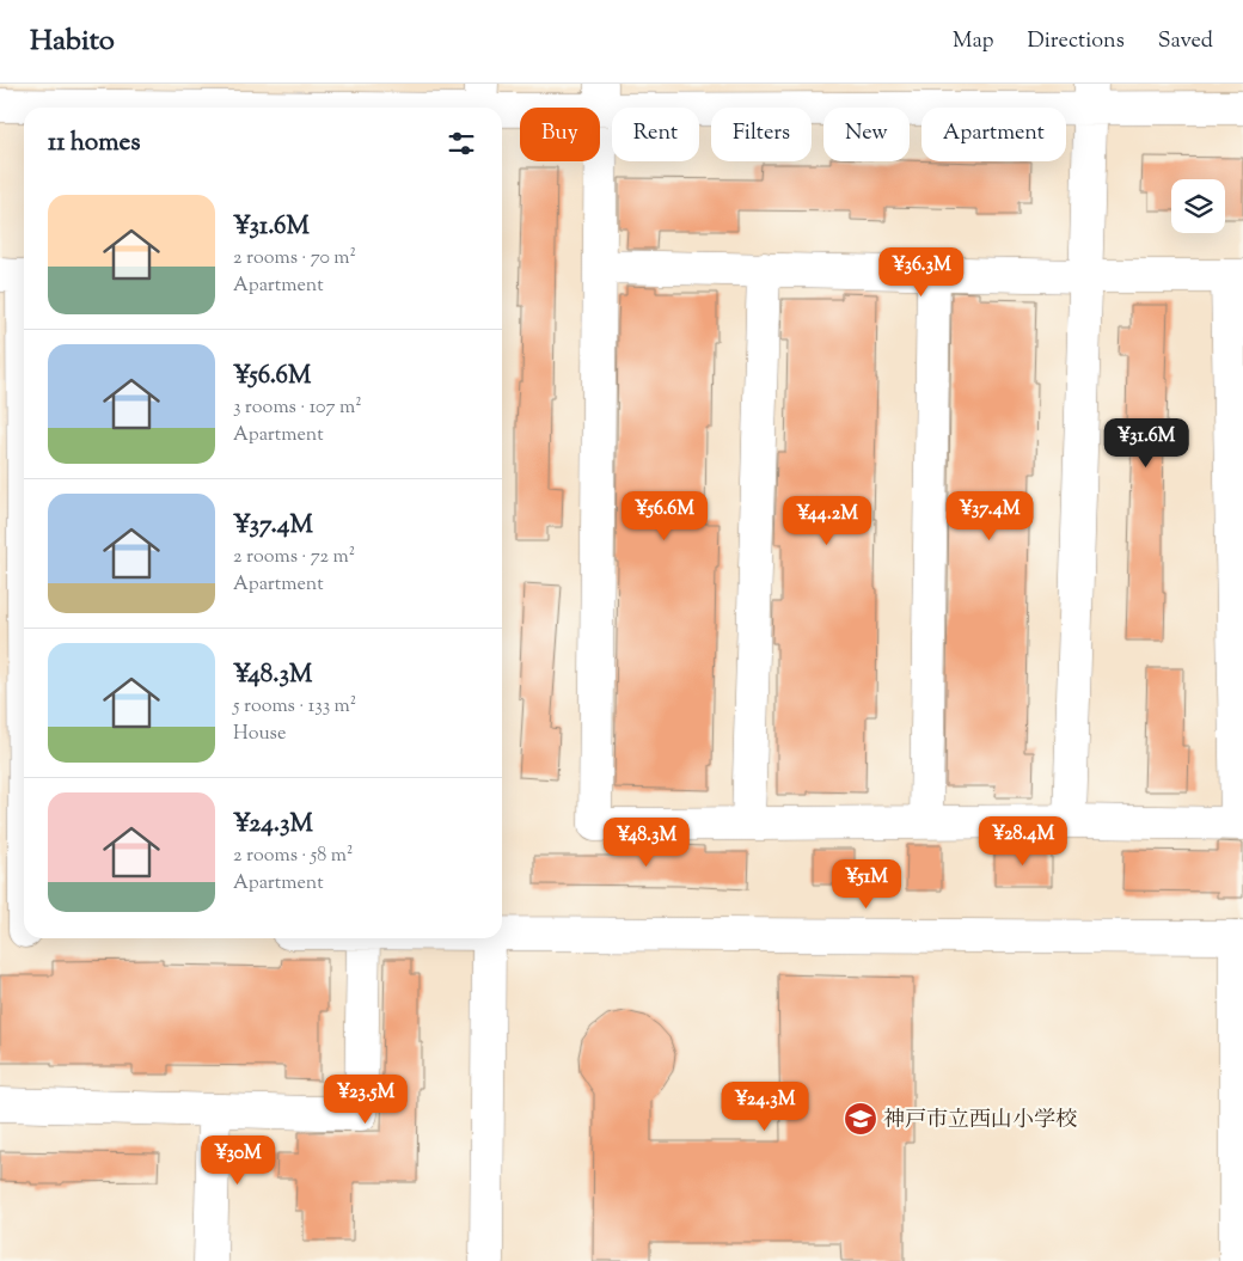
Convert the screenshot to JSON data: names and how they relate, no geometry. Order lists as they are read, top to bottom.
{
  "places": {
    "school or university": ["神戸市立西山小学校"]
  },
  "page": {
    "header": "Habito",
    "nav": ["Map", "Directions", "Saved"],
    "chip": [
      "Buy",
      "Rent",
      "Filters",
      "New",
      "Apartment"
    ],
    "heading": "11 homes",
    "list": [
      {
        "name": "¥31.6M",
        "note": "2 rooms · 70 m² · Apartment"
      },
      {
        "name": "¥56.6M",
        "note": "3 rooms · 107 m² · Apartment"
      },
      {
        "name": "¥37.4M",
        "note": "2 rooms · 72 m² · Apartment"
      },
      {
        "name": "¥48.3M",
        "note": "5 rooms · 133 m² · House"
      },
      {
        "name": "¥24.3M",
        "note": "2 rooms · 58 m² · Apartment"
      }
    ],
    "price": [
      "¥36.3M",
      "¥31.6M",
      "¥56.6M",
      "¥37.4M",
      "¥44.2M",
      "¥28.4M",
      "¥48.3M",
      "¥51M",
      "¥23.5M",
      "¥24.3M",
      "¥30M"
    ]
  }
}
